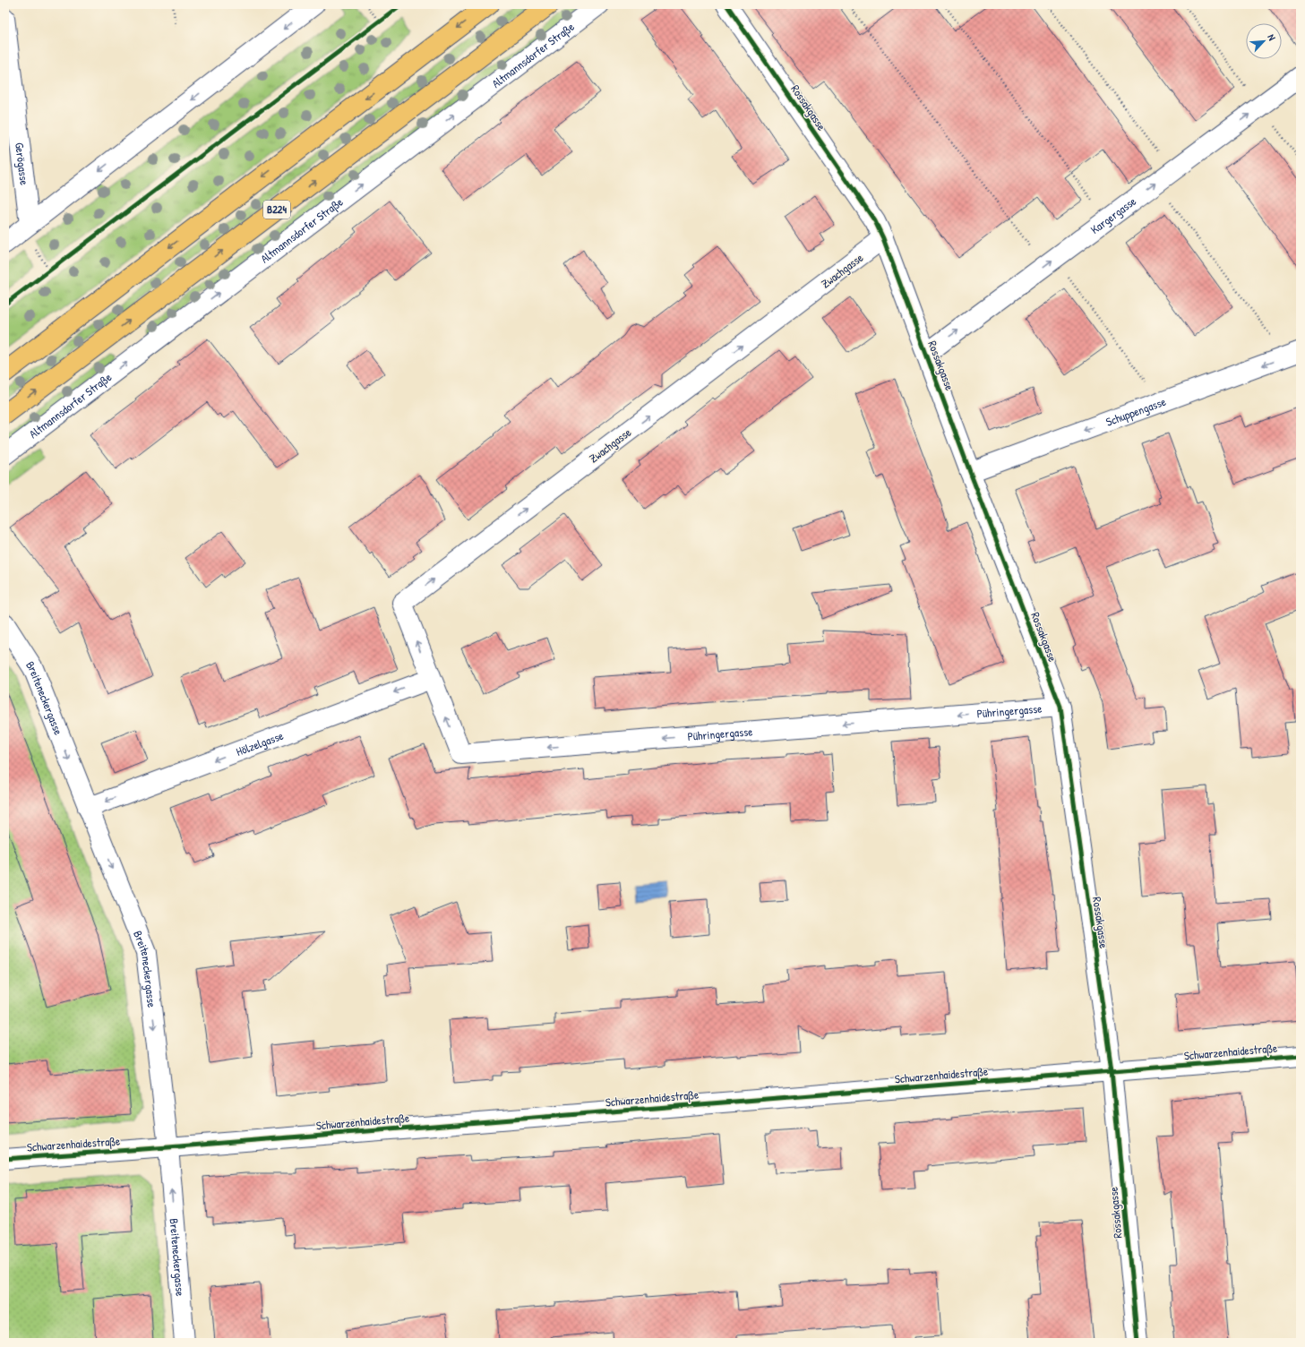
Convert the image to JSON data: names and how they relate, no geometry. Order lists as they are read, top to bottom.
{
  "streets": {
    "main road": ["B224"],
    "street": [
      "Altmannsdorfer Straße",
      "Rossakgasse",
      "Gerögasse",
      "Kargergasse",
      "Zwachgasse",
      "Schuppengasse",
      "Breiteneckergasse",
      "Pühringergasse",
      "Hölzelgasse",
      "Schwarzenhaidestraße"
    ]
  },
  "crossings": [
    ["Rossakgasse", "Kargergasse"],
    ["Rossakgasse", "Zwachgasse"],
    ["Rossakgasse", "Schuppengasse"],
    ["Rossakgasse", "Pühringergasse"],
    ["Rossakgasse", "Schwarzenhaidestraße"],
    ["Zwachgasse", "Pühringergasse"],
    ["Zwachgasse", "Hölzelgasse"],
    ["Breiteneckergasse", "Hölzelgasse"],
    ["Breiteneckergasse", "Schwarzenhaidestraße"],
    ["Pühringergasse", "Hölzelgasse"]
  ],
  "one_way": [
    "Kargergasse",
    "Zwachgasse",
    "Schuppengasse",
    "Pühringergasse",
    "Hölzelgasse"
  ],
  "north": "top right"
}
